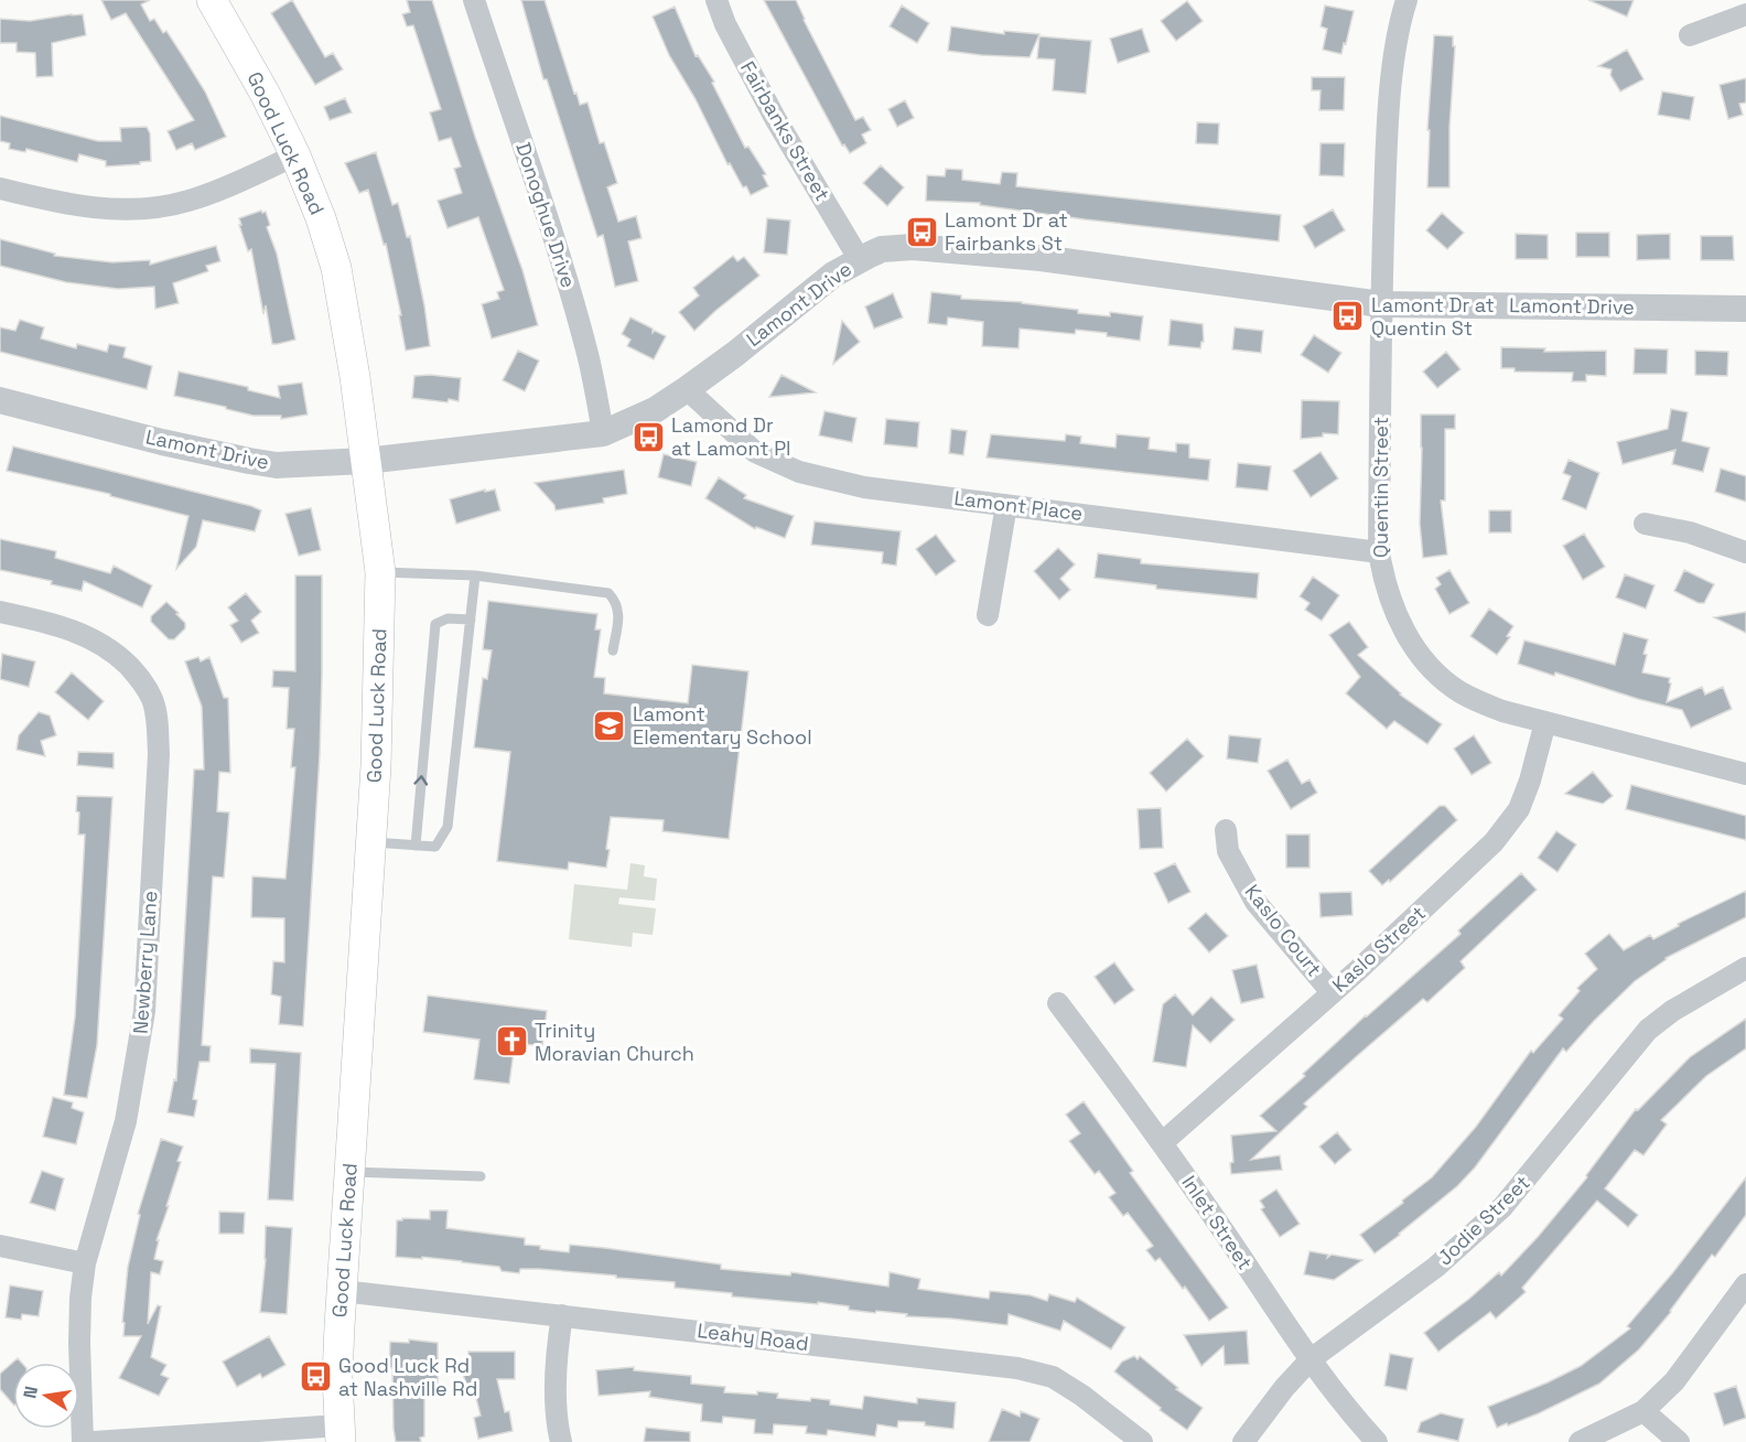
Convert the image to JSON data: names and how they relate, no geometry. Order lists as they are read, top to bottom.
{
  "streets": {
    "main road": ["Good Luck Road"],
    "street": [
      "Fairbanks Street",
      "Donoghue Drive",
      "Lamont Drive",
      "Quentin Street",
      "Lamont Place",
      "Kaslo Court",
      "Kaslo Street",
      "Newberry Lane",
      "Jodie Street",
      "Inlet Street",
      "Leahy Road"
    ]
  },
  "crossings": [
    ["Fairbanks Street", "Lamont Drive"],
    ["Good Luck Road", "Lamont Drive"],
    ["Good Luck Road", "Leahy Road"],
    ["Donoghue Drive", "Lamont Drive"],
    ["Lamont Drive", "Quentin Street"],
    ["Lamont Drive", "Lamont Place"],
    ["Quentin Street", "Lamont Place"],
    ["Quentin Street", "Kaslo Street"],
    ["Kaslo Court", "Kaslo Street"],
    ["Kaslo Street", "Inlet Street"],
    ["Jodie Street", "Inlet Street"]
  ],
  "places": {
    "bus stop": [
      "Lamont Dr at Fairbanks St",
      "Lamont Dr at Quentin St",
      "Lamond Dr at Lamont Pl",
      "Good Luck Rd at Nashville Rd"
    ],
    "school or university": ["Lamont Elementary School"],
    "church": ["Trinity Moravian Church"]
  },
  "north": "left"
}
